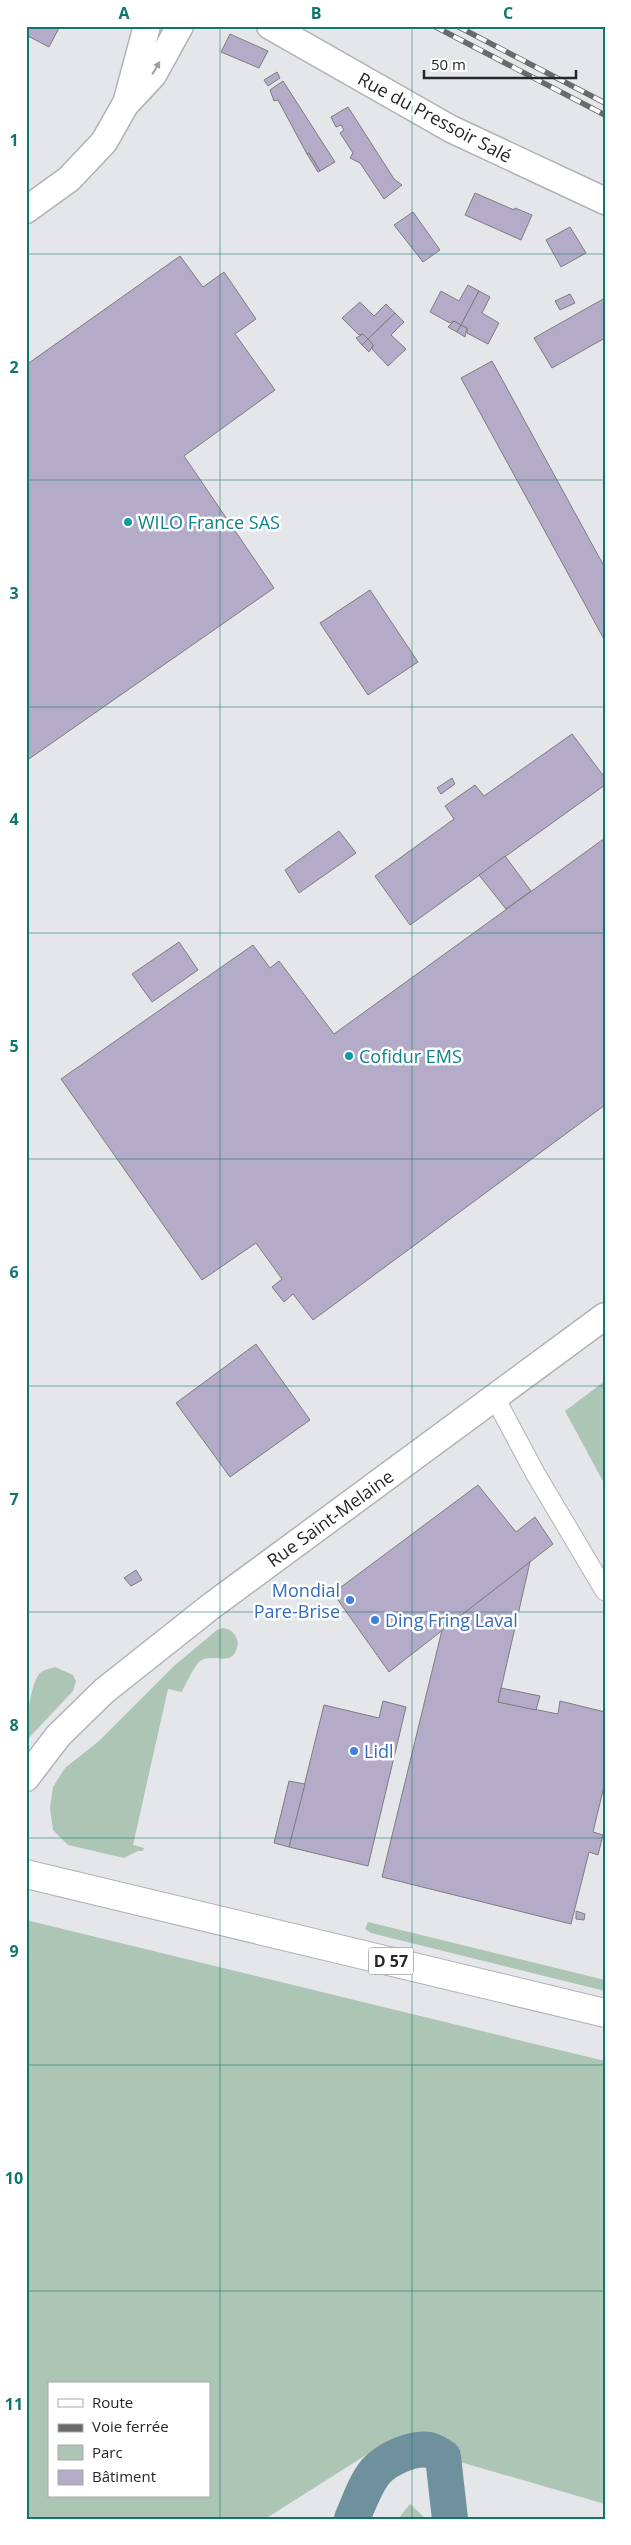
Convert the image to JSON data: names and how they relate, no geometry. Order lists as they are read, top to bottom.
{
  "streets": {
    "main road": ["Rue du Pressoir Salé", "Rue Saint-Melaine", "D 57"]
  },
  "places": [
    "WILO France SAS",
    "Cofidur EMS",
    "Mondial Pare-Brise",
    "Ding Fring Laval",
    "Lidl"
  ],
  "legend": [
    "Route",
    "Voie ferrée",
    "Parc",
    "Bâtiment"
  ],
  "scale_bar": "50 m",
  "grid": {
    "columns": ["A", "B", "C"],
    "rows": [
      "1",
      "2",
      "3",
      "4",
      "5",
      "6",
      "7",
      "8",
      "9",
      "10",
      "11"
    ]
  }
}
